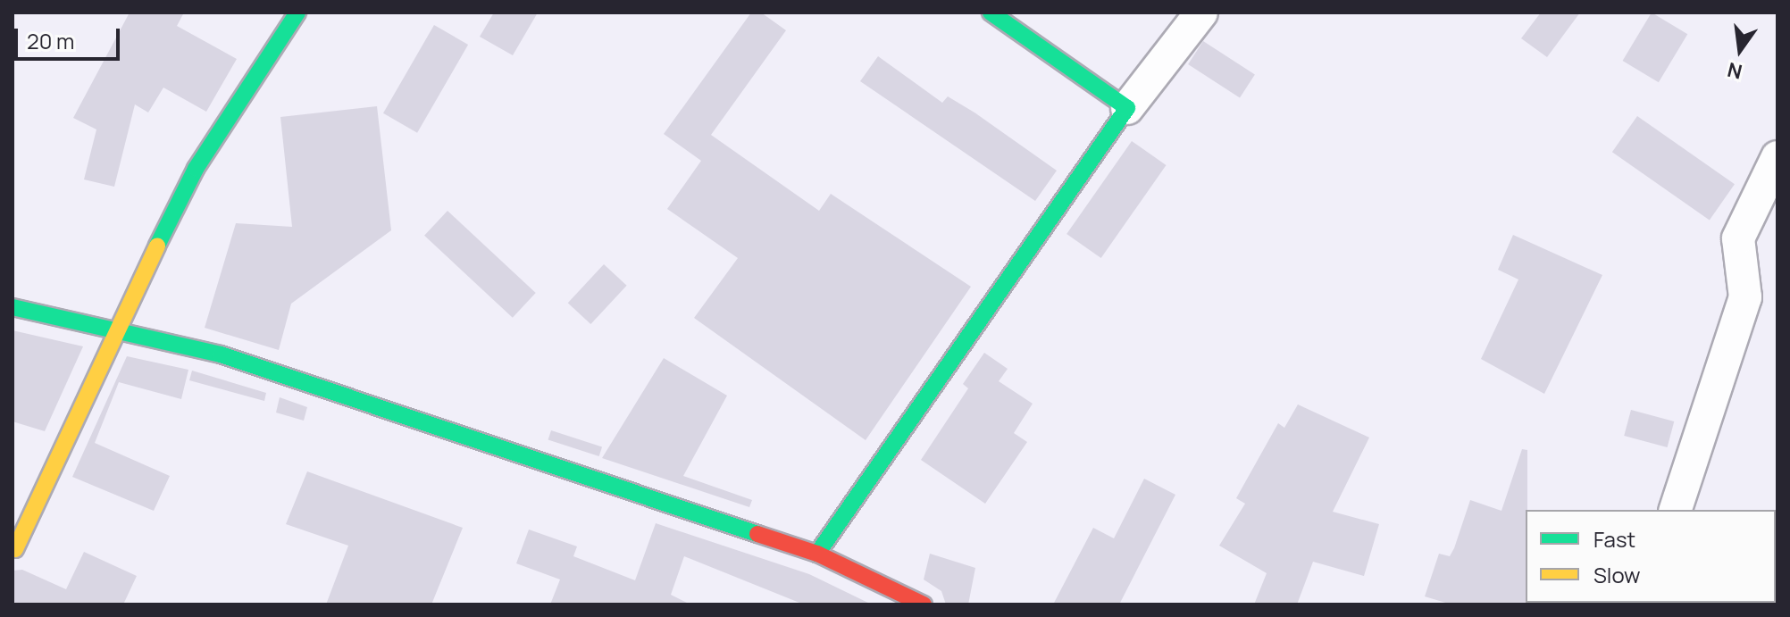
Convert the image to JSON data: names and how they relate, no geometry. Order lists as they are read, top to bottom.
{
  "legend": ["Fast", "Slow"],
  "scale_bar": "20 m",
  "north": "bottom"
}
